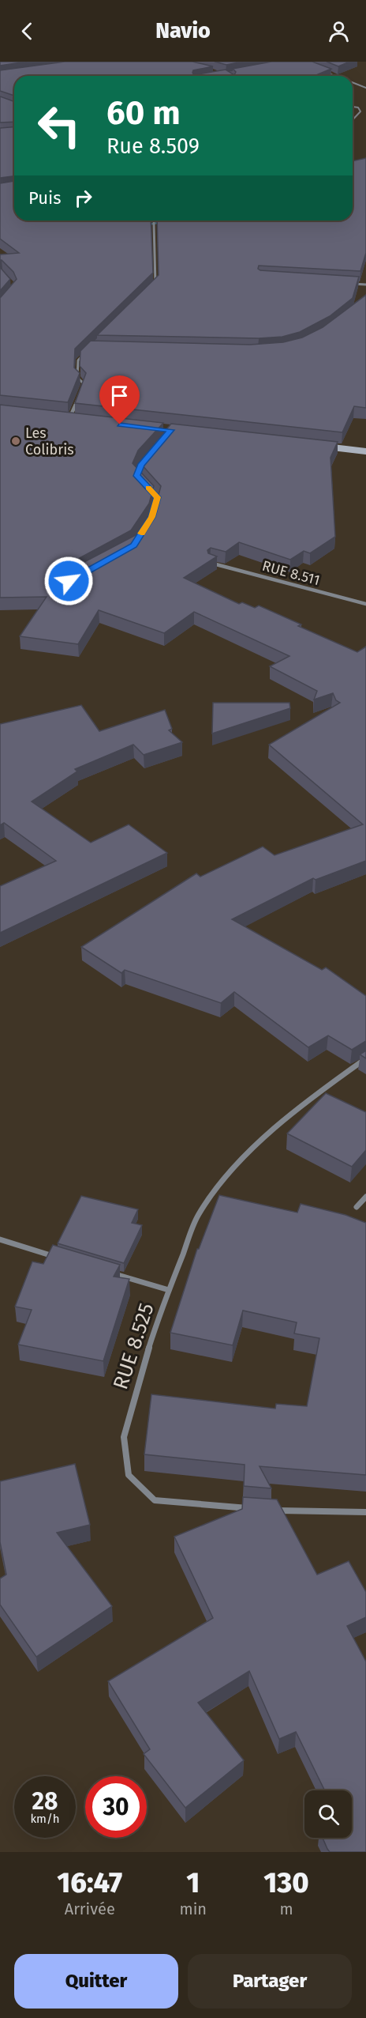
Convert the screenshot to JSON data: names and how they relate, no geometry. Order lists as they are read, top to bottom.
{
  "streets": {
    "street": ["RUE 8.511", "RUE 8.525"]
  },
  "places": ["Les Colibris"],
  "page": {
    "header": "Navio",
    "turn": ["60 m", "Rue 8.509"],
    "then": "Puis",
    "speed": "28 km/h",
    "limit": "30",
    "eta": [
      "16:47",
      "Arrivée",
      "1",
      "min",
      "130",
      "m"
    ],
    "buttons": ["Quitter", "Partager"]
  }
}
